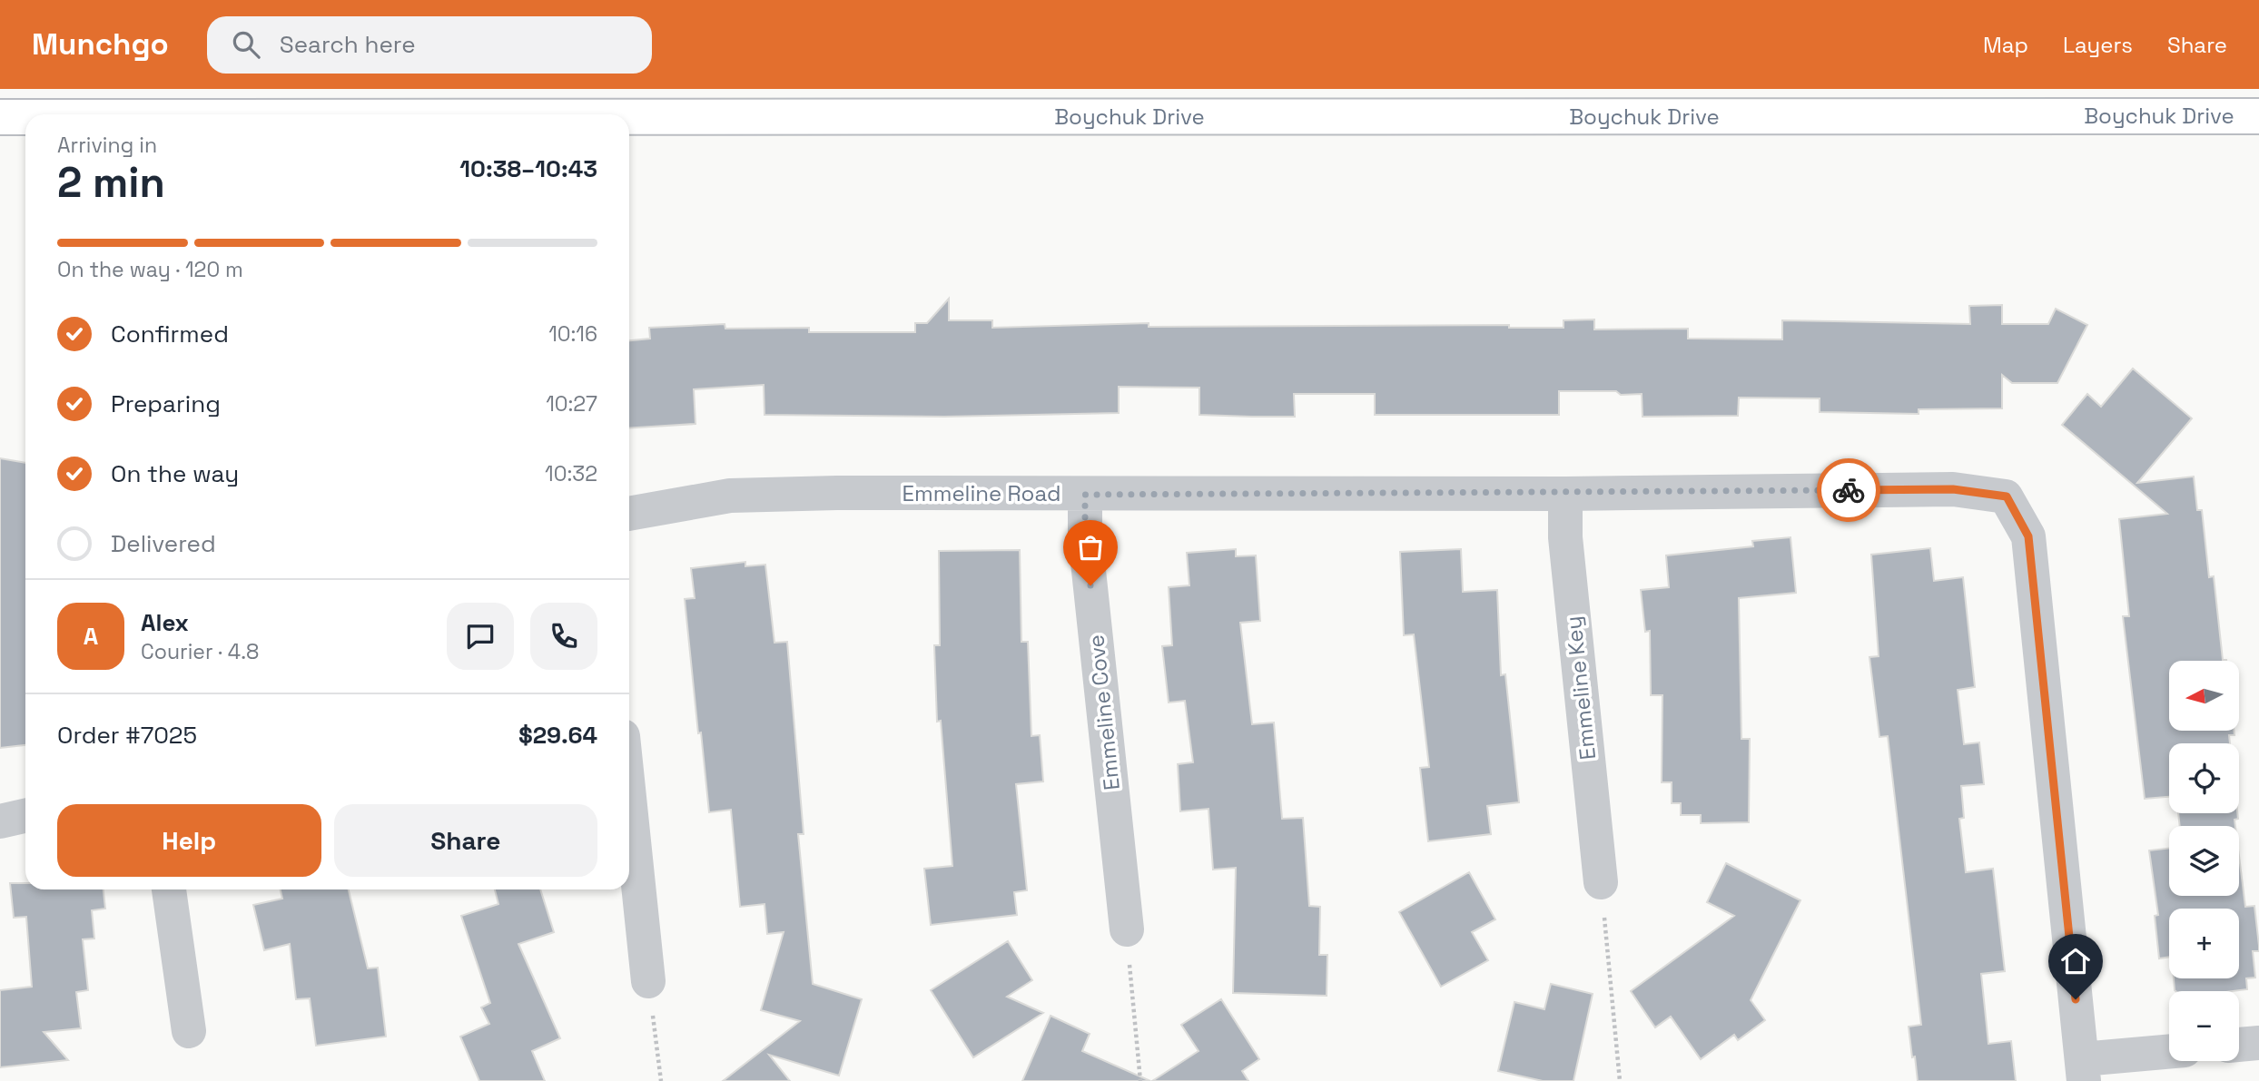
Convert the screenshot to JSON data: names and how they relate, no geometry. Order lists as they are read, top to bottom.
{
  "streets": {
    "main road": ["Boychuk Drive"],
    "street": ["Emmeline Road", "Emmeline Key", "Emmeline Cove"]
  },
  "crossings": [
    ["Emmeline Road", "Emmeline Key"],
    ["Emmeline Road", "Emmeline Cove"]
  ],
  "north": "left",
  "page": {
    "header": "Munchgo",
    "search": "Search here",
    "nav": ["Map", "Layers", "Share"],
    "heading": ["2 min", "Arriving in", "10:38–10:43"],
    "panel": [
      "Alex",
      "Courier · 4.8",
      "Order #7025",
      "$29.64"
    ],
    "bar": "On the way · 120 m",
    "list": [
      ["Confirmed", "10:16"],
      ["Preparing", "10:27"],
      ["On the way", "10:32"],
      "Delivered"
    ],
    "round": "A",
    "map_buttons": ["+", "−"],
    "buttons": ["Help", "Share"]
  }
}
